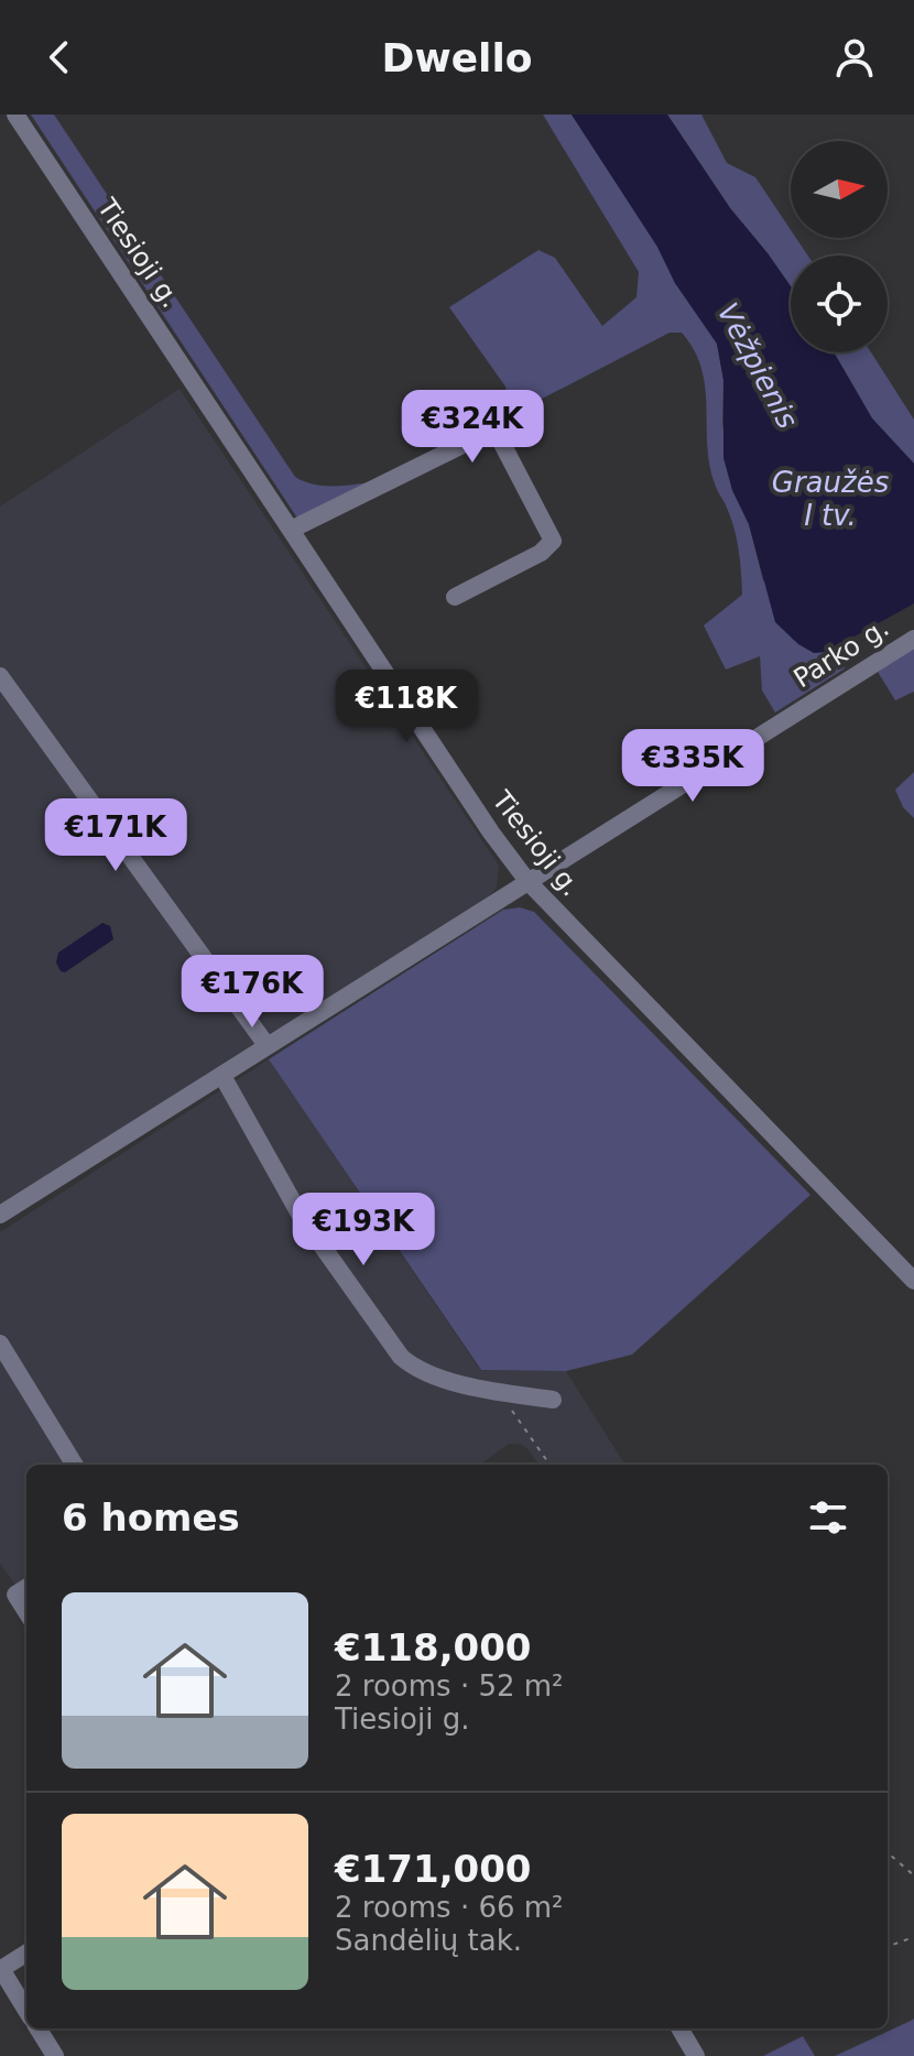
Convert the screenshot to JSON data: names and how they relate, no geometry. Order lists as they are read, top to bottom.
{
  "streets": {
    "street": ["Tiesioji g.", "Parko g."]
  },
  "crossings": [
    ["Tiesioji g.", "Parko g."]
  ],
  "water": ["Vėžpienis", "Graužės I tv."],
  "north": "right",
  "page": {
    "header": "Dwello",
    "price": [
      "€324K",
      "€118K",
      "€335K",
      "€171K",
      "€176K",
      "€193K"
    ],
    "heading": "6 homes",
    "list": [
      {
        "name": "€118,000",
        "note": "2 rooms · 52 m² · Tiesioji g."
      },
      {
        "name": "€171,000",
        "note": "2 rooms · 66 m² · Sandėlių tak."
      }
    ]
  }
}
